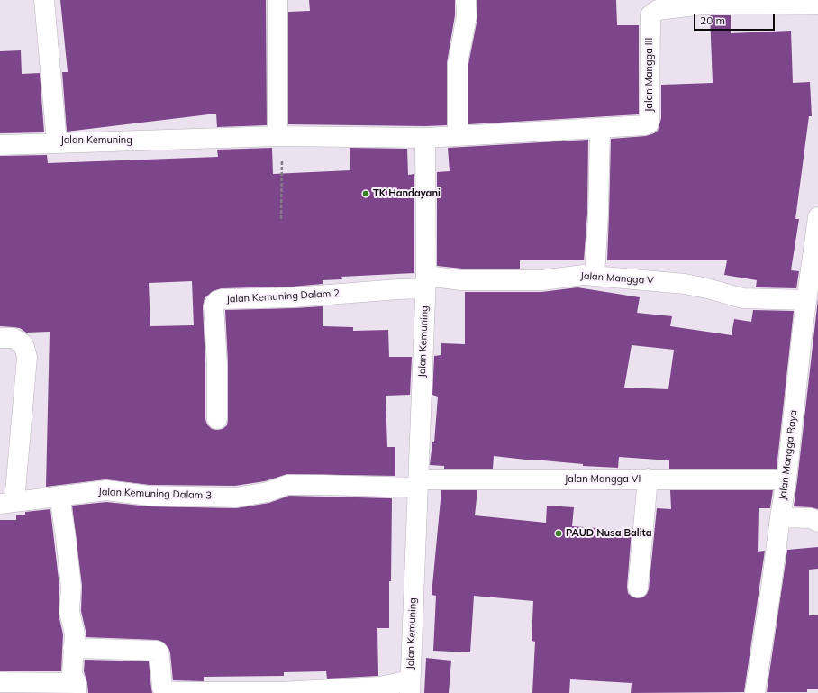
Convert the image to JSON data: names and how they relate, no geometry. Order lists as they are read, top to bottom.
{
  "streets": {
    "street": [
      "Jalan Mangga III",
      "Jalan Kemuning",
      "Jalan Mangga V",
      "Jalan Kemuning Dalam 2",
      "Jalan Mangga Raya",
      "Jalan Mangga VI",
      "Jalan Kemuning Dalam 3"
    ]
  },
  "crossings": [
    ["Jalan Mangga III", "Jalan Kemuning"],
    ["Jalan Kemuning", "Jalan Mangga V"],
    ["Jalan Kemuning", "Jalan Kemuning Dalam 2"],
    ["Jalan Kemuning", "Jalan Mangga VI"],
    ["Jalan Kemuning", "Jalan Kemuning Dalam 3"],
    ["Jalan Mangga V", "Jalan Kemuning Dalam 2"],
    ["Jalan Mangga V", "Jalan Mangga Raya"],
    ["Jalan Mangga Raya", "Jalan Mangga VI"],
    ["Jalan Mangga VI", "Jalan Kemuning Dalam 3"]
  ],
  "places": ["TK Handayani", "PAUD Nusa Balita"],
  "scale_bar": "20 m"
}
